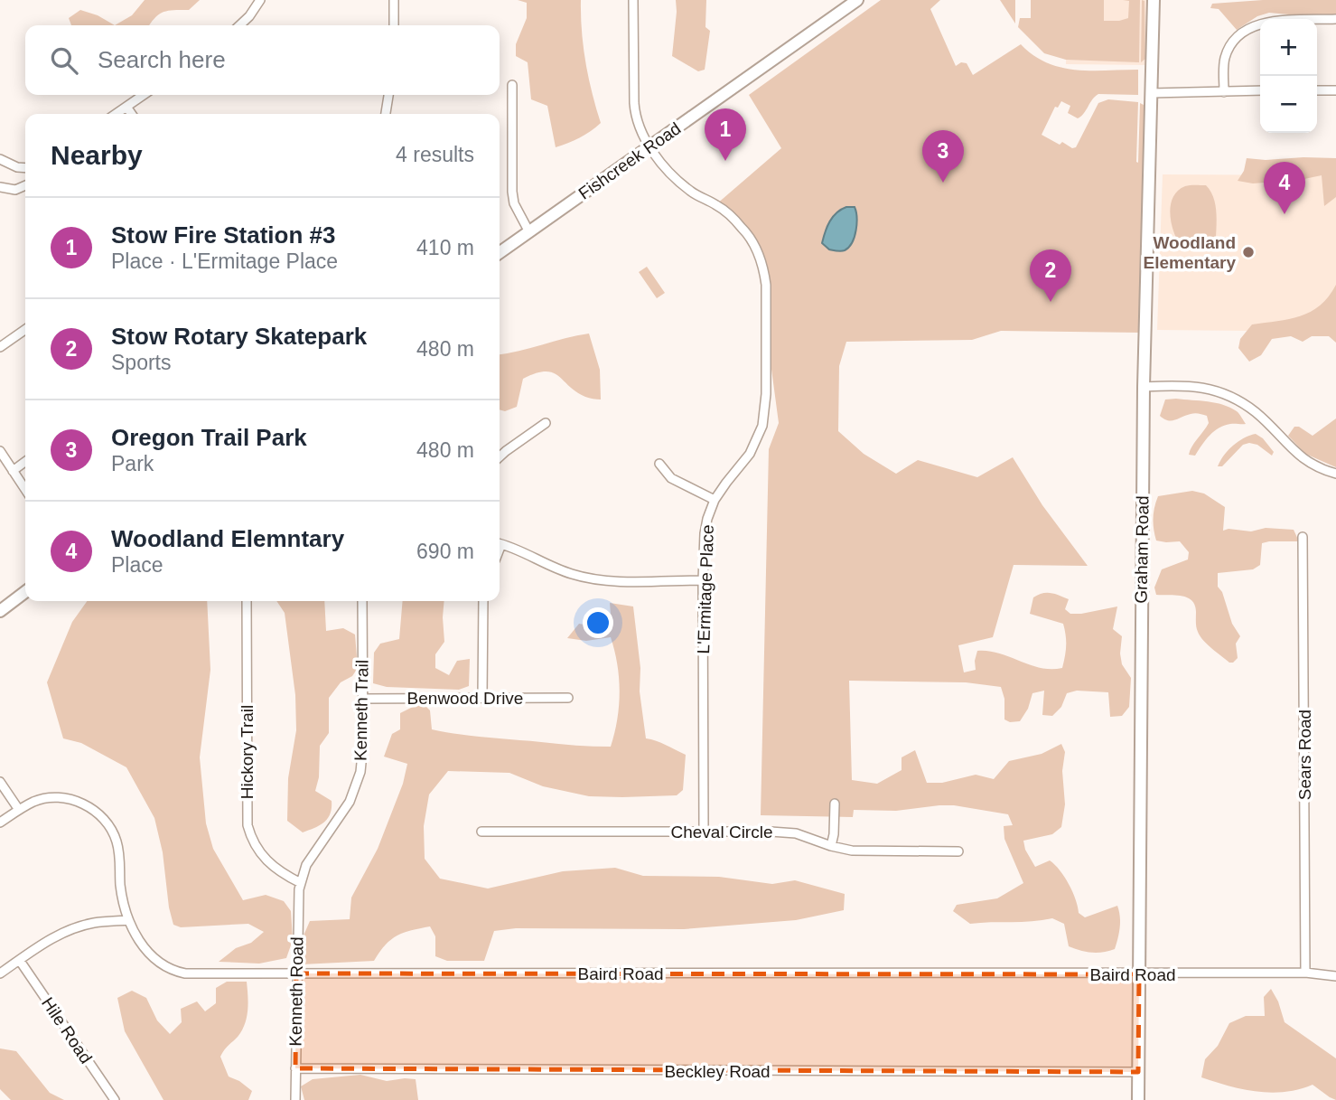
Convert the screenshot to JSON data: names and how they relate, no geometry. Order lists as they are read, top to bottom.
{
  "streets": {
    "main road": ["Fishcreek Road", "Graham Road"],
    "street": [
      "L'Ermitage Place",
      "Benwood Drive",
      "Kenneth Trail",
      "Hickory Trail",
      "Sears Road",
      "Cheval Circle",
      "Baird Road",
      "Kenneth Road",
      "Hile Road",
      "Beckley Road"
    ]
  },
  "crossings": [
    ["Fishcreek Road", "L'Ermitage Place"],
    ["Graham Road", "Baird Road"],
    ["Graham Road", "Beckley Road"],
    ["L'Ermitage Place", "Cheval Circle"],
    ["Benwood Drive", "Kenneth Trail"],
    ["Kenneth Trail", "Hickory Trail"],
    ["Kenneth Trail", "Kenneth Road"],
    ["Hickory Trail", "Kenneth Road"],
    ["Sears Road", "Baird Road"],
    ["Baird Road", "Kenneth Road"],
    ["Kenneth Road", "Beckley Road"]
  ],
  "places": ["Woodland Elementary"],
  "page": {
    "map_buttons": ["+", "−"],
    "search": "Search here",
    "pins": [
      "1",
      "3",
      "4",
      "2"
    ],
    "heading": ["Nearby", "4 results"],
    "list": [
      {
        "mark": "1",
        "name": "Stow Fire Station #3",
        "note": "Place · L'Ermitage Place",
        "value": "410 m"
      },
      {
        "mark": "2",
        "name": "Stow Rotary Skatepark",
        "note": "Sports",
        "value": "480 m"
      },
      {
        "mark": "3",
        "name": "Oregon Trail Park",
        "note": "Park",
        "value": "480 m"
      },
      {
        "mark": "4",
        "name": "Woodland Elemntary",
        "note": "Place",
        "value": "690 m"
      }
    ]
  }
}
